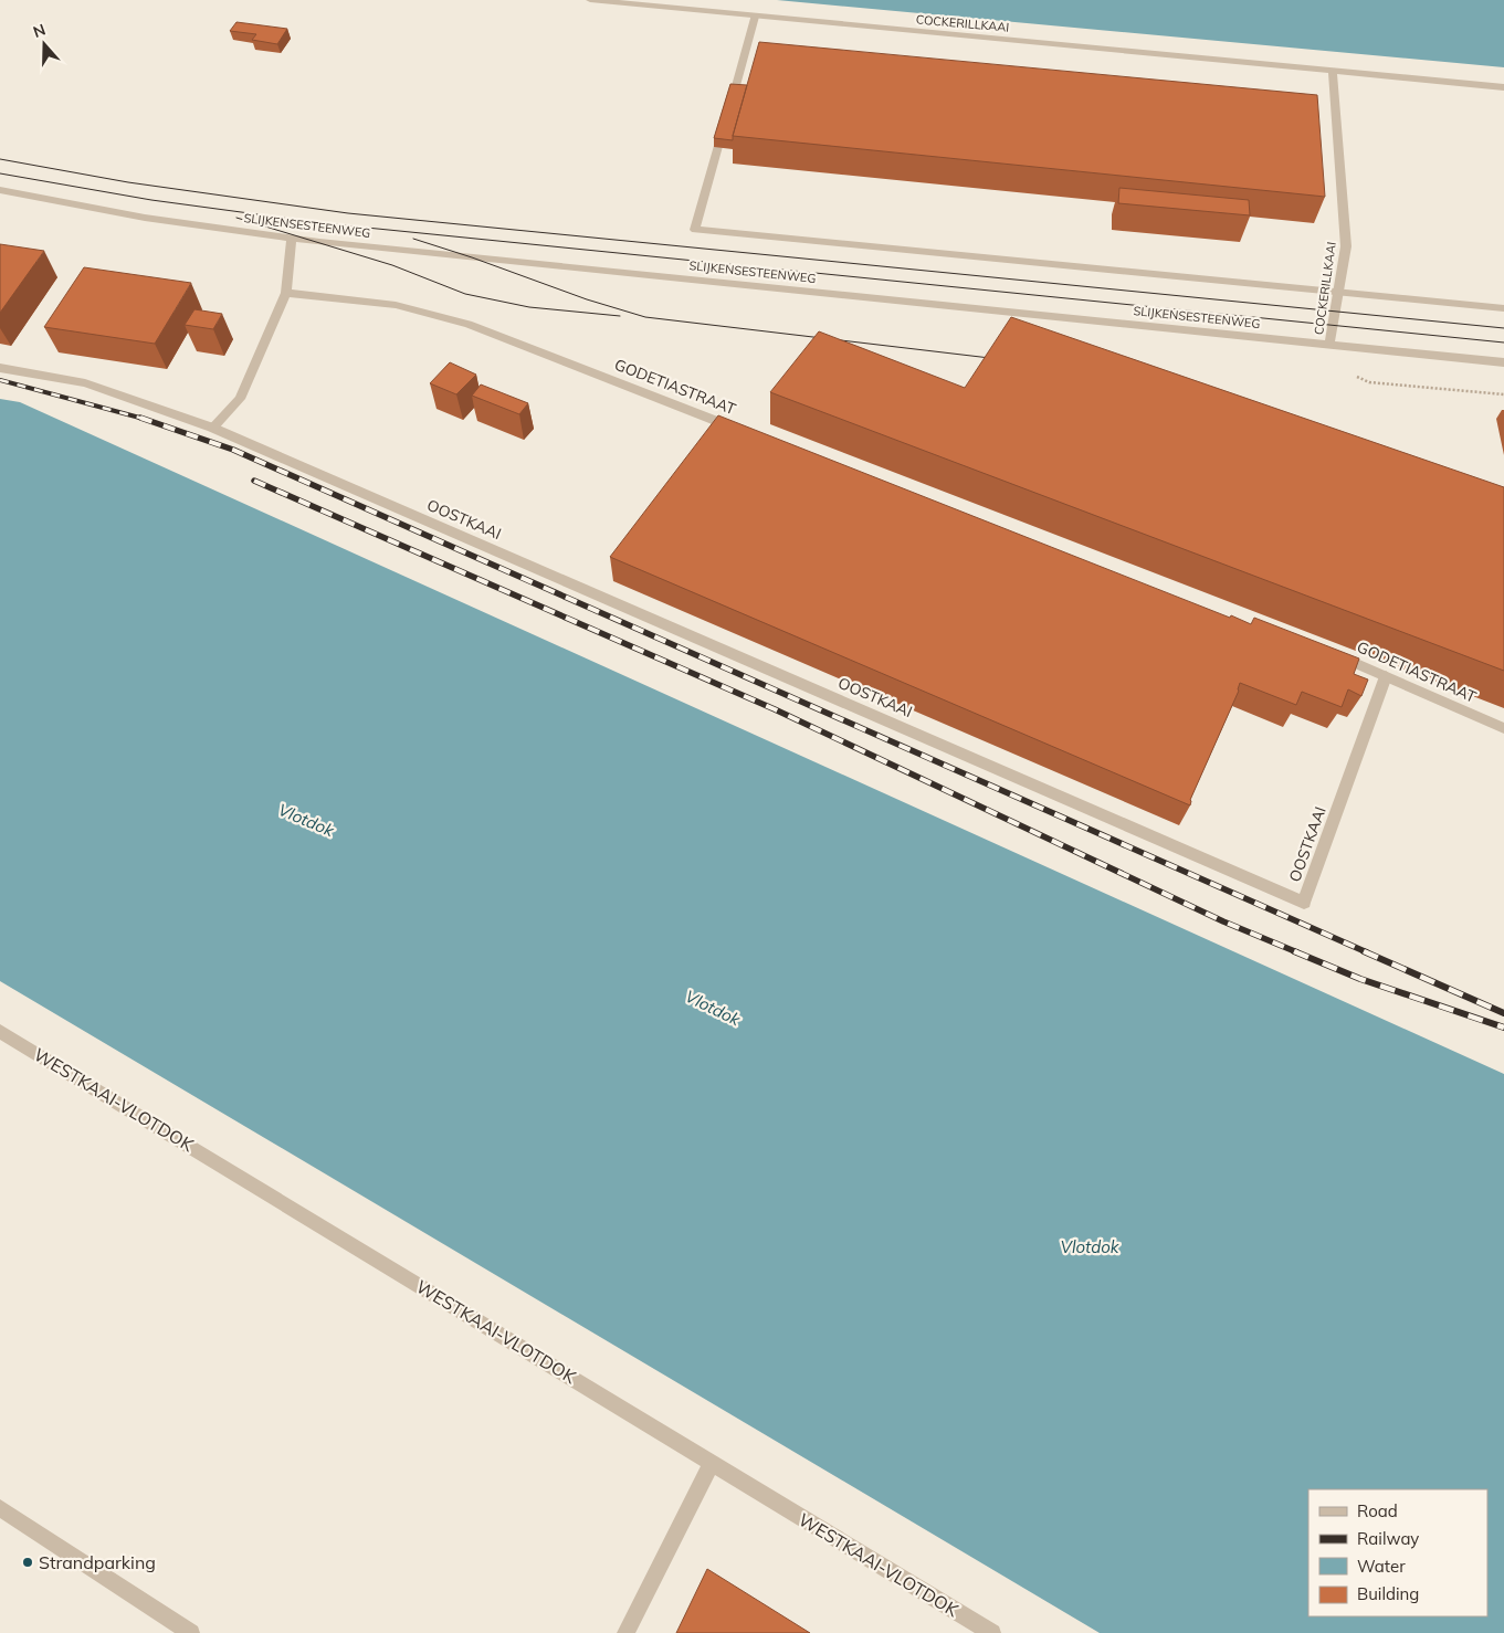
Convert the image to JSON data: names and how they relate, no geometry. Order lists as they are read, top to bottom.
{
  "streets": {
    "street": [
      "COCKERILLKAAI",
      "SLIJKENSESTEENWEG",
      "GODETIASTRAAT",
      "OOSTKAAI",
      "WESTKAAI-VLOTDOK"
    ]
  },
  "crossings": [
    ["COCKERILLKAAI", "SLIJKENSESTEENWEG"],
    ["GODETIASTRAAT", "OOSTKAAI"]
  ],
  "water": ["Vlotdok"],
  "places": ["Strandparking"],
  "legend": [
    "Road",
    "Railway",
    "Water",
    "Building"
  ],
  "north": "top"
}
